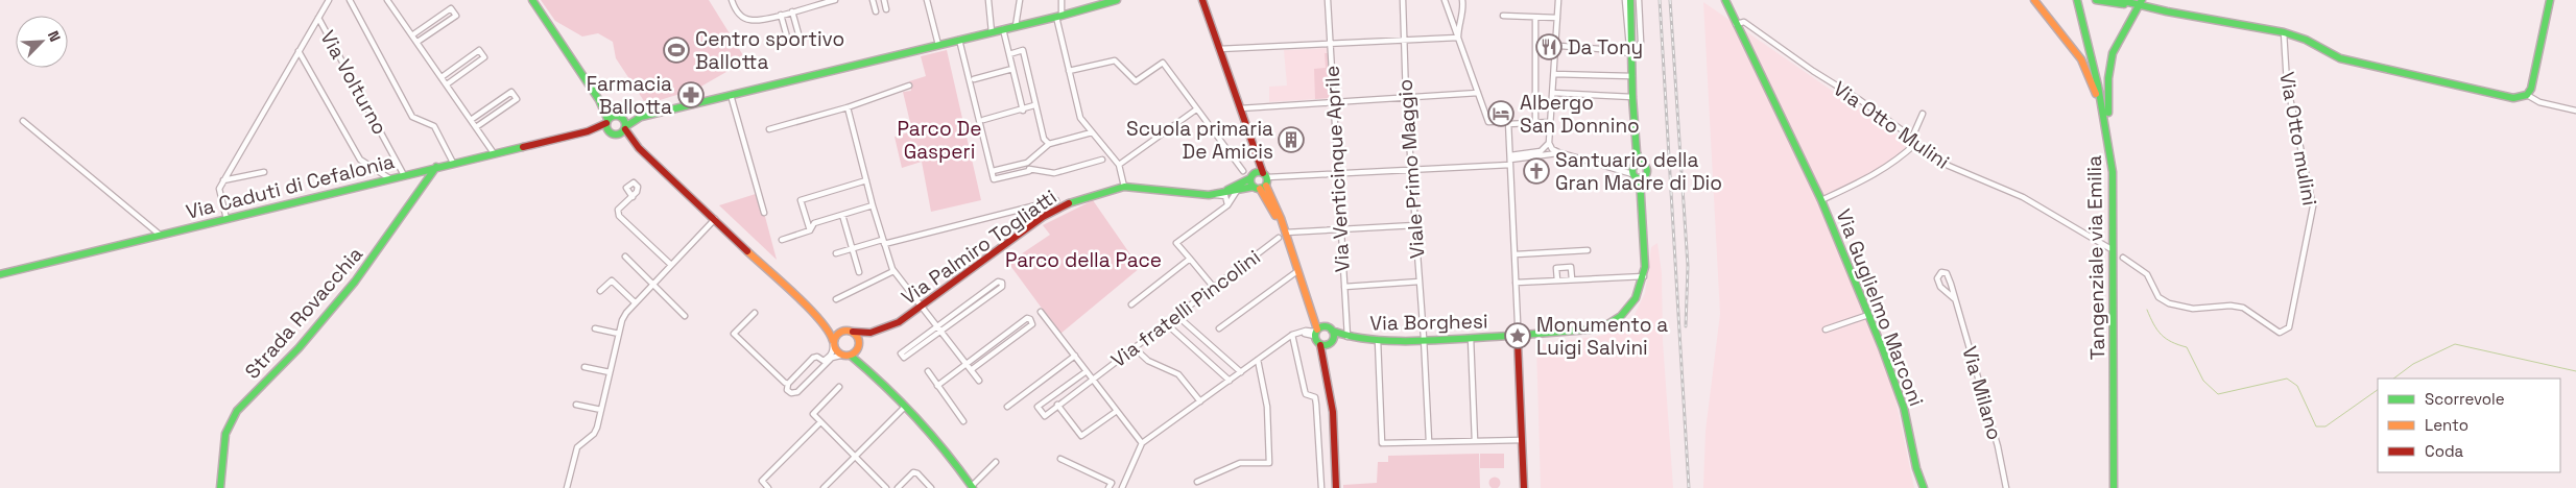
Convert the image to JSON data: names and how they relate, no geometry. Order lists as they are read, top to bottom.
{
  "streets": {
    "street": [
      "Via Volturno",
      "Via Otto Mulini",
      "Via Otto mulini",
      "Via Venticinque Aprile",
      "Viale Primo Maggio",
      "Via Caduti di Cefalonia",
      "Via Palmiro Togliatti",
      "Tangenziale via Emilia",
      "Via Guglielmo Marconi",
      "Via fratelli Pincolini",
      "Strada Rovacchia",
      "Via Borghesi",
      "Via Milano"
    ]
  },
  "crossings": [
    ["Via Volturno", "Via Caduti di Cefalonia"],
    ["Via Otto Mulini", "Via Guglielmo Marconi"],
    ["Via Venticinque Aprile", "Via Borghesi"],
    ["Viale Primo Maggio", "Via Borghesi"],
    ["Via Caduti di Cefalonia", "Via Palmiro Togliatti"],
    ["Via Caduti di Cefalonia", "Strada Rovacchia"]
  ],
  "parks": ["Parco De Gasperi", "Parco della Pace"],
  "places": {
    "restaurant": ["Da Tony"],
    "sports": ["Centro sportivo Ballotta"],
    "pharmacy": ["Farmacia Ballotta"],
    "hotel": ["Albergo San Donnino"],
    "building": ["Scuola primaria De Amicis"],
    "church": ["Santuario della Gran Madre di Dio"],
    "place": ["Monumento a Luigi Salvini"]
  },
  "legend": ["Scorrevole", "Lento", "Coda"],
  "north": "top right"
}
